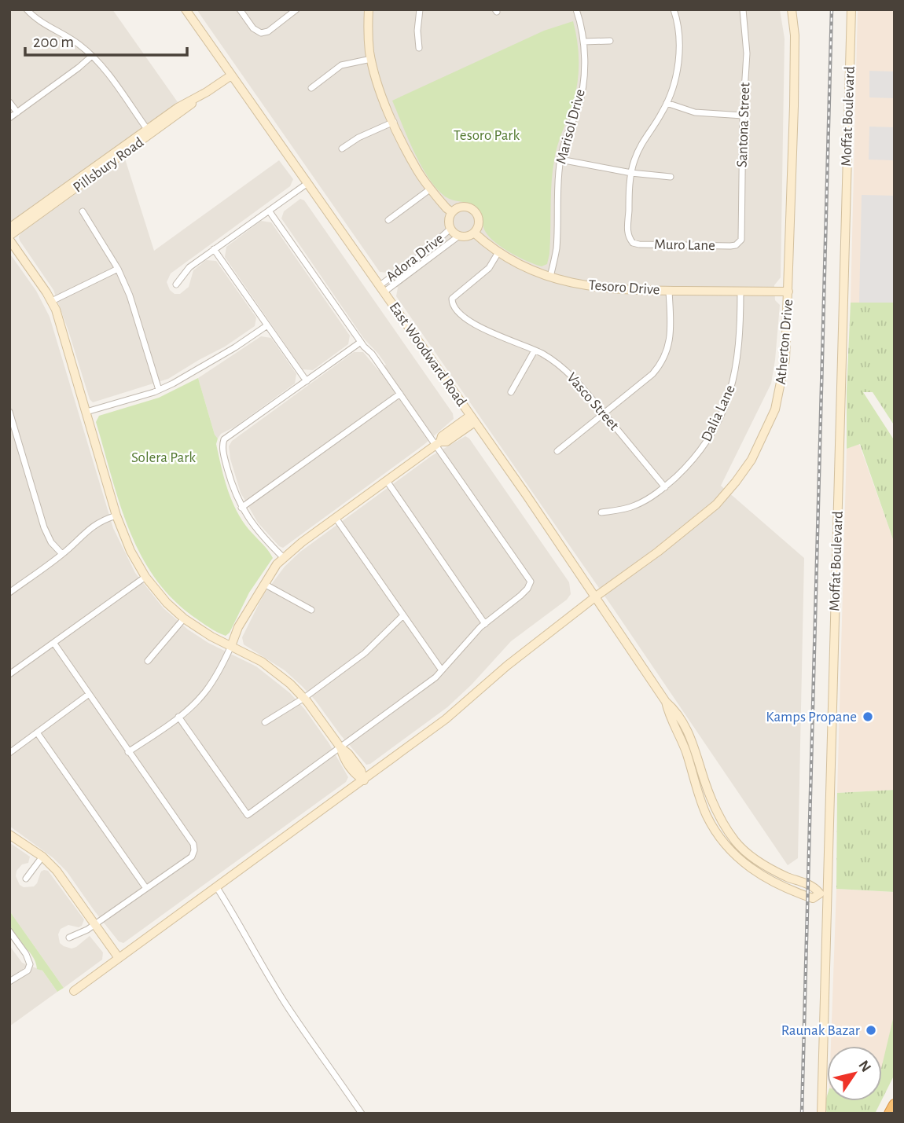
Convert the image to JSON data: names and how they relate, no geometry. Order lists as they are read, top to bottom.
{
  "streets": {
    "street": [
      "Moffat Boulevard",
      "Santona Street",
      "Marisol Drive",
      "Pillsbury Road",
      "Muro Lane",
      "Adora Drive",
      "Tesoro Drive",
      "Atherton Drive",
      "East Woodward Road",
      "Vasco Street",
      "Dalia Lane"
    ]
  },
  "crossings": [
    ["Moffat Boulevard", "East Woodward Road"],
    ["Santona Street", "Muro Lane"],
    ["Marisol Drive", "Tesoro Drive"],
    ["Pillsbury Road", "East Woodward Road"],
    ["Adora Drive", "Tesoro Drive"],
    ["Adora Drive", "East Woodward Road"],
    ["Tesoro Drive", "Atherton Drive"],
    ["Tesoro Drive", "Vasco Street"],
    ["Tesoro Drive", "Dalia Lane"],
    ["Atherton Drive", "East Woodward Road"],
    ["Vasco Street", "Dalia Lane"]
  ],
  "parks": ["Tesoro Park", "Solera Park"],
  "places": ["Kamps Propane", "Raunak Bazar"],
  "scale_bar": "200 m",
  "north": "top right"
}
